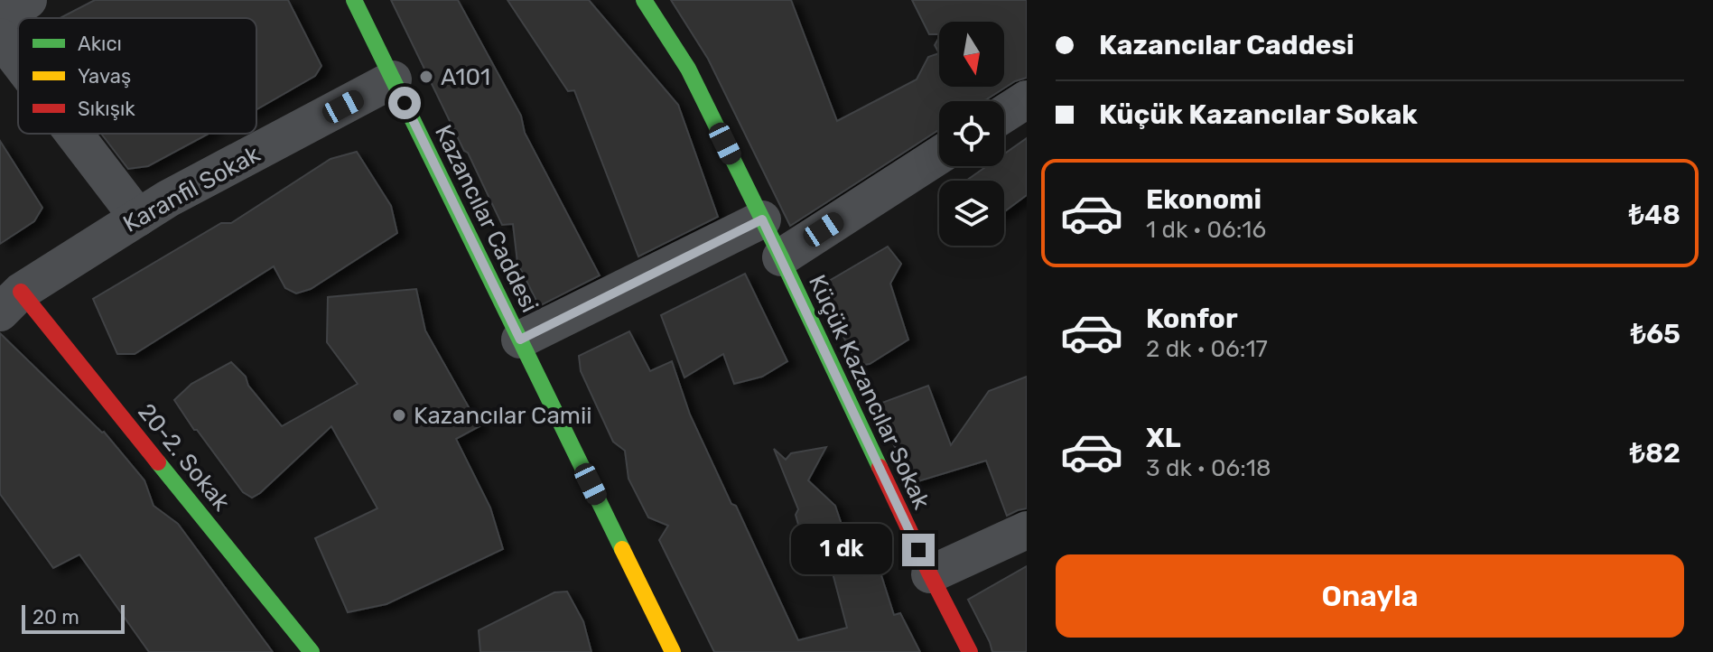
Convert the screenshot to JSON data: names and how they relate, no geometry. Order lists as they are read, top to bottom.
{
  "streets": {
    "street": [
      "Karanfil Sokak",
      "Kazancılar Caddesi",
      "Küçük Kazancılar Sokak",
      "20-2. Sokak"
    ]
  },
  "crossings": [
    ["Karanfil Sokak", "Kazancılar Caddesi"],
    ["Karanfil Sokak", "20-2. Sokak"]
  ],
  "places": ["A101", "Kazancılar Camii"],
  "legend": ["Akıcı", "Yavaş", "Sıkışık"],
  "scale_bar": "20 m",
  "north": "bottom",
  "page": {
    "banner": ["Kazancılar Caddesi", "Küçük Kazancılar Sokak"],
    "list": [
      {
        "name": "Ekonomi",
        "note": "1 dk · 06:16",
        "value": "₺48"
      },
      {
        "name": "Konfor",
        "note": "2 dk · 06:17",
        "value": "₺65"
      },
      {
        "name": "XL",
        "note": "3 dk · 06:18",
        "value": "₺82"
      }
    ],
    "bubble": "1 dk",
    "buttons": "Onayla",
    "scale": "20 m"
  }
}
